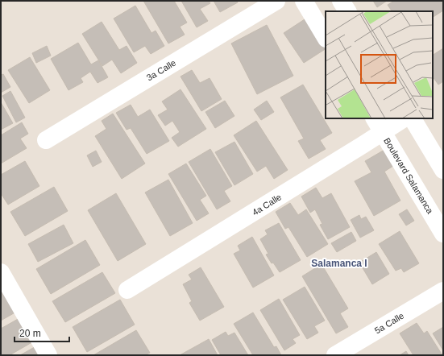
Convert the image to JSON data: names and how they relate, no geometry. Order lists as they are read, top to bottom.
{
  "streets": {
    "street": [
      "3a Calle",
      "Boulevard Salamanca",
      "4a Calle",
      "5a Calle"
    ]
  },
  "crossings": [
    ["Boulevard Salamanca", "4a Calle"]
  ],
  "districts": ["Salamanca I"],
  "scale_bar": "20 m"
}
